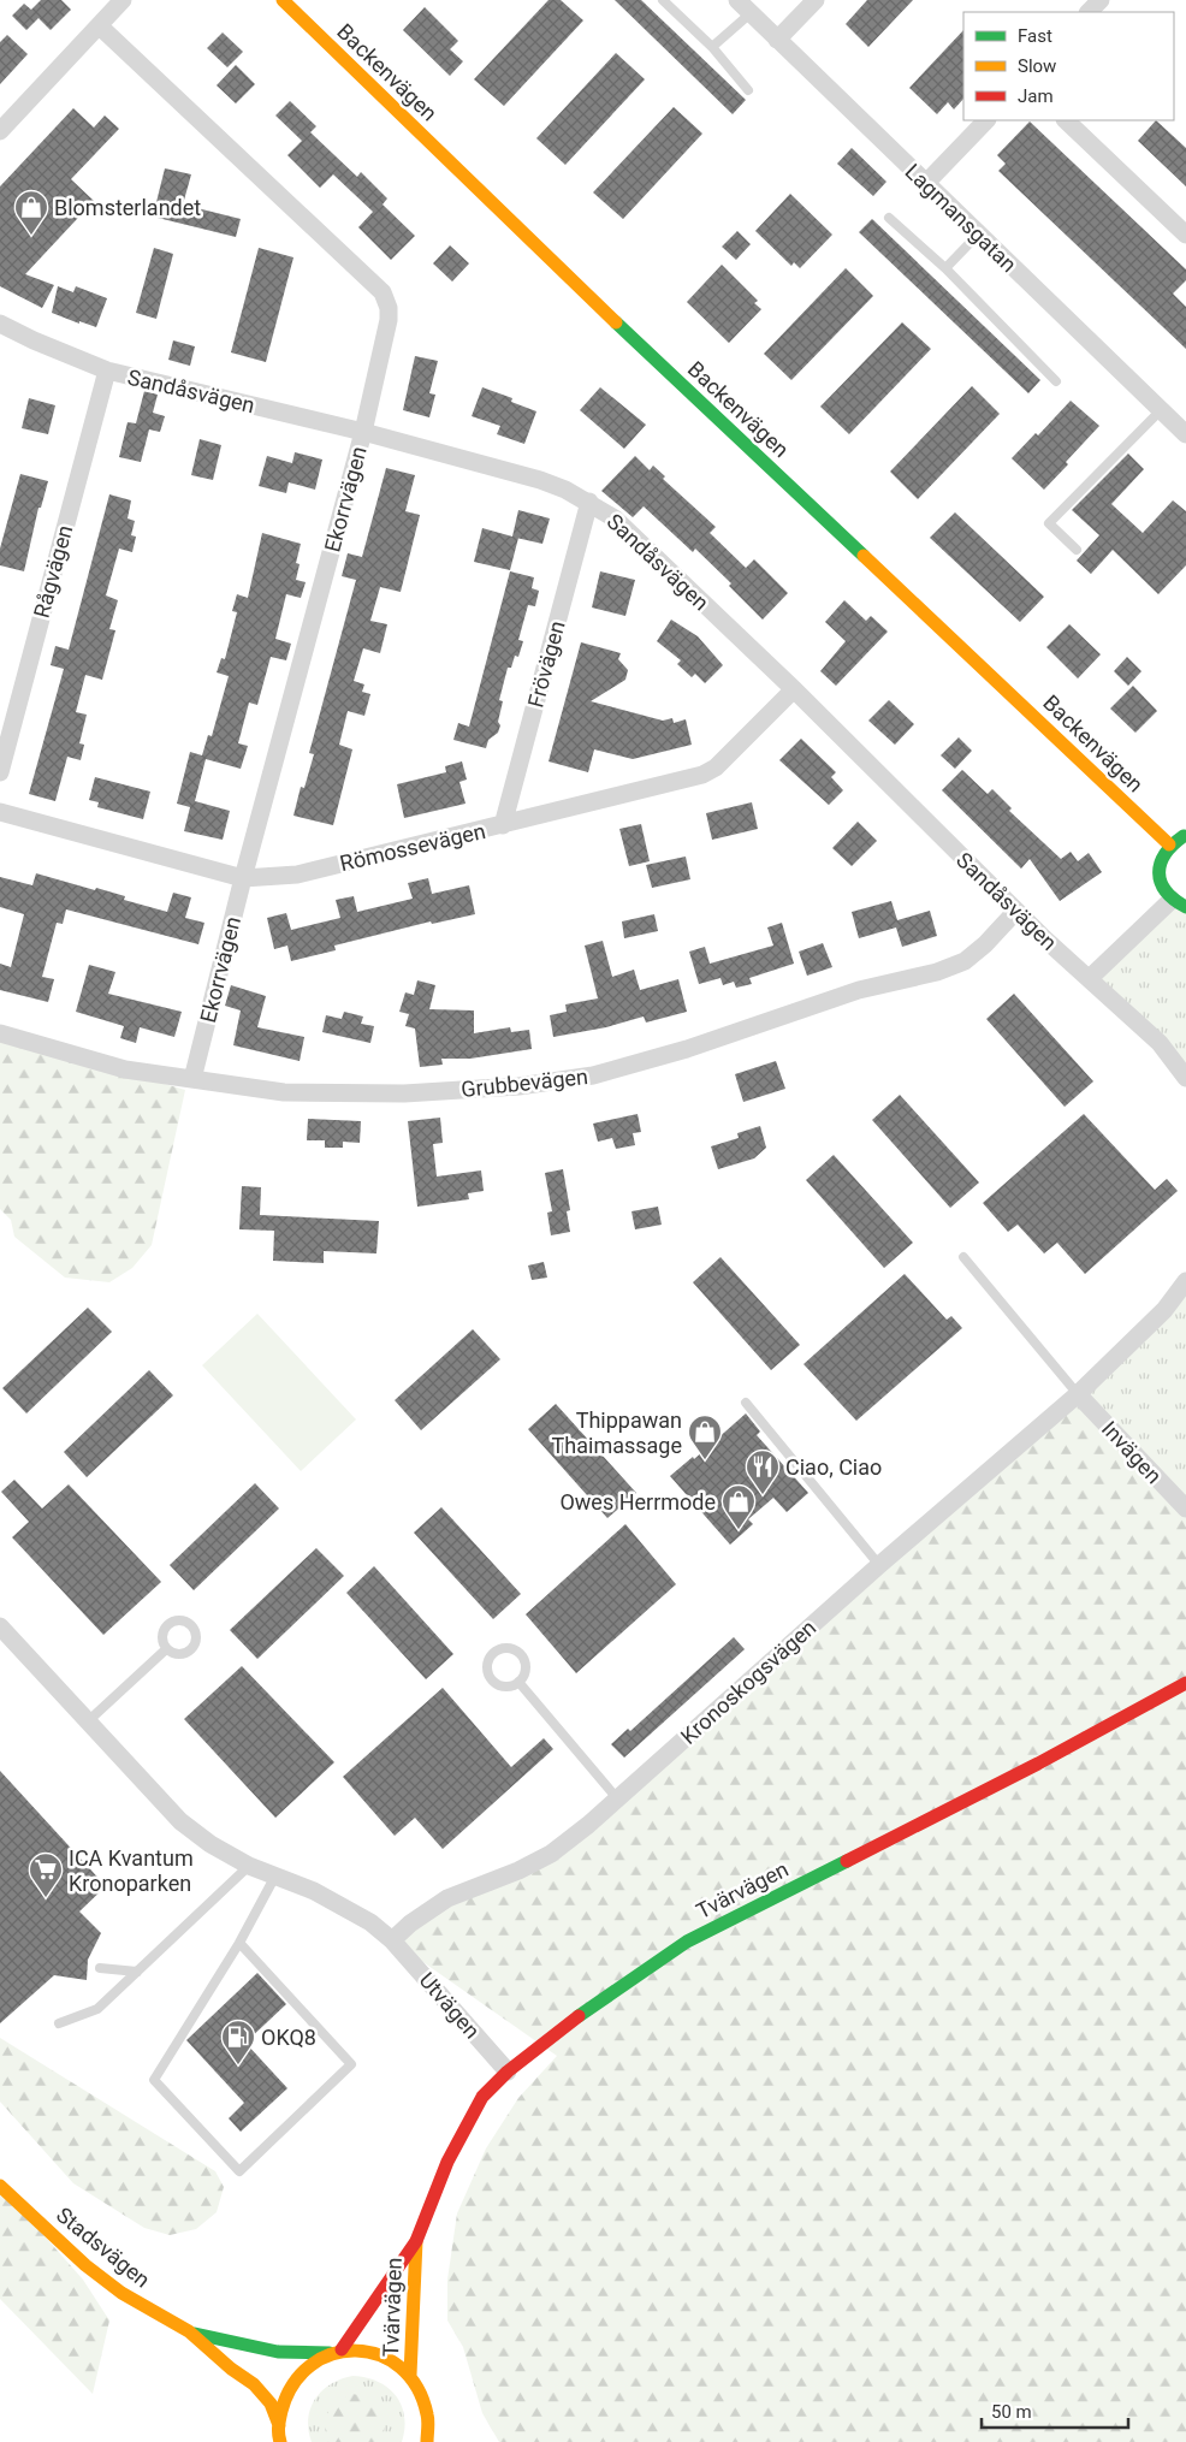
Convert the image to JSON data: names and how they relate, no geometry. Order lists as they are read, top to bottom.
{
  "streets": {
    "main road": ["Backenvägen", "Tvärvägen", "Stadsvägen"],
    "street": [
      "Lagmansgatan",
      "Sandåsvägen",
      "Ekorrvägen",
      "Rågvägen",
      "Frövägen",
      "Römossevägen",
      "Grubbevägen",
      "Invägen",
      "Kronoskogsvägen",
      "Utvägen"
    ]
  },
  "crossings": [
    ["Sandåsvägen", "Ekorrvägen"],
    ["Sandåsvägen", "Rågvägen"],
    ["Sandåsvägen", "Frövägen"],
    ["Sandåsvägen", "Römossevägen"],
    ["Sandåsvägen", "Grubbevägen"],
    ["Ekorrvägen", "Römossevägen"],
    ["Ekorrvägen", "Grubbevägen"],
    ["Frövägen", "Römossevägen"],
    ["Invägen", "Kronoskogsvägen"],
    ["Kronoskogsvägen", "Utvägen"],
    ["Tvärvägen", "Utvägen"],
    ["Tvärvägen", "Stadsvägen"]
  ],
  "places": {
    "shop": ["Blomsterlandet", "Thippawan Thaimassage", "Owes Herrmode"],
    "restaurant": ["Ciao, Ciao"],
    "supermarket": ["ICA Kvantum Kronoparken"],
    "fuel station": ["OKQ8"]
  },
  "legend": ["Fast", "Slow", "Jam"],
  "scale_bar": "50 m"
}
